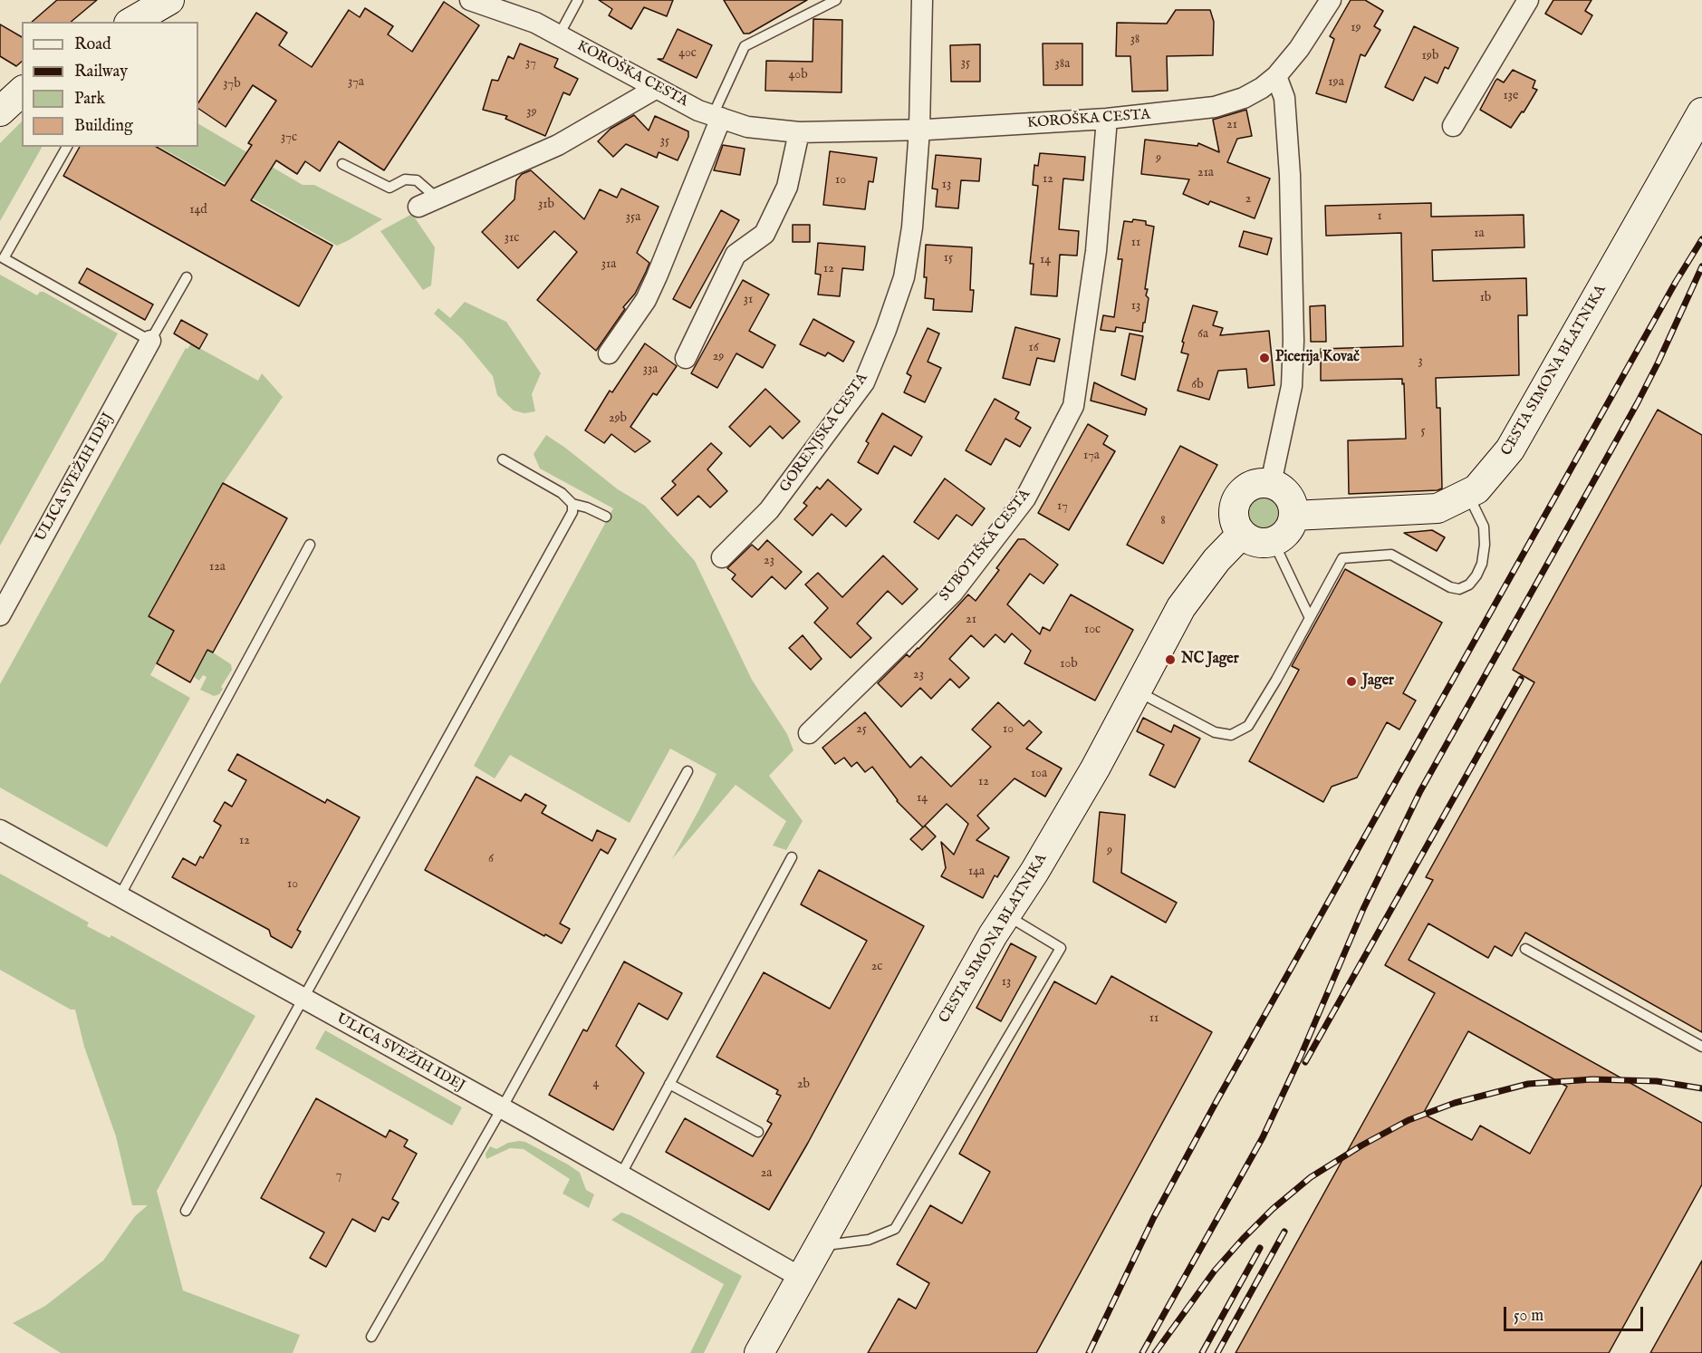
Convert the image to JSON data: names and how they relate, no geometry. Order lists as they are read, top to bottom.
{
  "streets": {
    "street": [
      "KOROŠKA CESTA",
      "CESTA SIMONA BLATNIKA",
      "GORENJSKA CESTA",
      "ULICA SVEŽIH IDEJ",
      "SUBOTIŠKA CESTA"
    ]
  },
  "crossings": [
    ["KOROŠKA CESTA", "GORENJSKA CESTA"],
    ["KOROŠKA CESTA", "SUBOTIŠKA CESTA"],
    ["CESTA SIMONA BLATNIKA", "ULICA SVEŽIH IDEJ"]
  ],
  "places": ["Picerija Kovač", "NC Jager", "Jager"],
  "house_numbers": [
    "19",
    "38",
    "40c",
    "19b",
    "37",
    "35",
    "38a",
    "40b",
    "37a",
    "19a",
    "37b",
    "13e",
    "39",
    "21",
    "37c",
    "35",
    "9",
    "21a",
    "12",
    "10",
    "13",
    "2",
    "31b",
    "14d",
    "1",
    "35a",
    "1a",
    "31c",
    "11",
    "15",
    "14",
    "31a",
    "12",
    "1b",
    "31",
    "13",
    "6a",
    "16",
    "29",
    "3",
    "33a",
    "6b",
    "29b",
    "5",
    "17a",
    "17",
    "8",
    "23",
    "12a",
    "21",
    "10c",
    "10b",
    "23",
    "25",
    "10",
    "10a",
    "12",
    "14",
    "12",
    "9",
    "6",
    "14a",
    "10",
    "2c",
    "13",
    "11",
    "4",
    "2b",
    "2a",
    "7"
  ],
  "legend": [
    "Road",
    "Railway",
    "Park",
    "Building"
  ],
  "scale_bar": "50 m"
}
